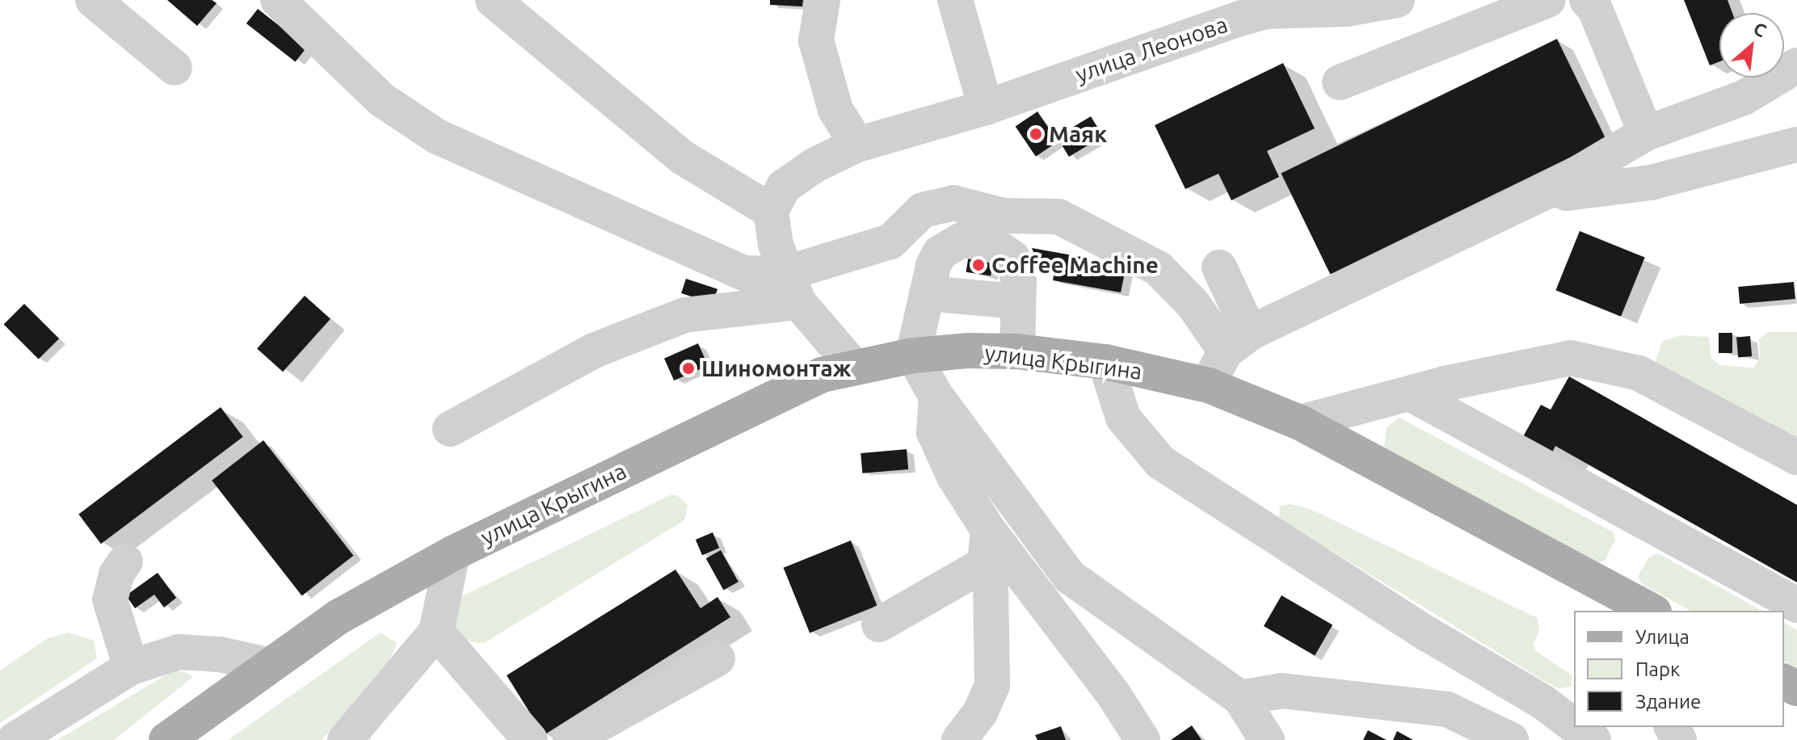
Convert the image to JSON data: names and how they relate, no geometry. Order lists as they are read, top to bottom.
{
  "streets": {
    "main road": ["улица Крыгина"],
    "street": ["улица Леонова"]
  },
  "places": ["Маяк", "Coffee Machine", "Шиномонтаж"],
  "legend": ["Улица", "Парк", "Здание"],
  "north": "top right"
}
